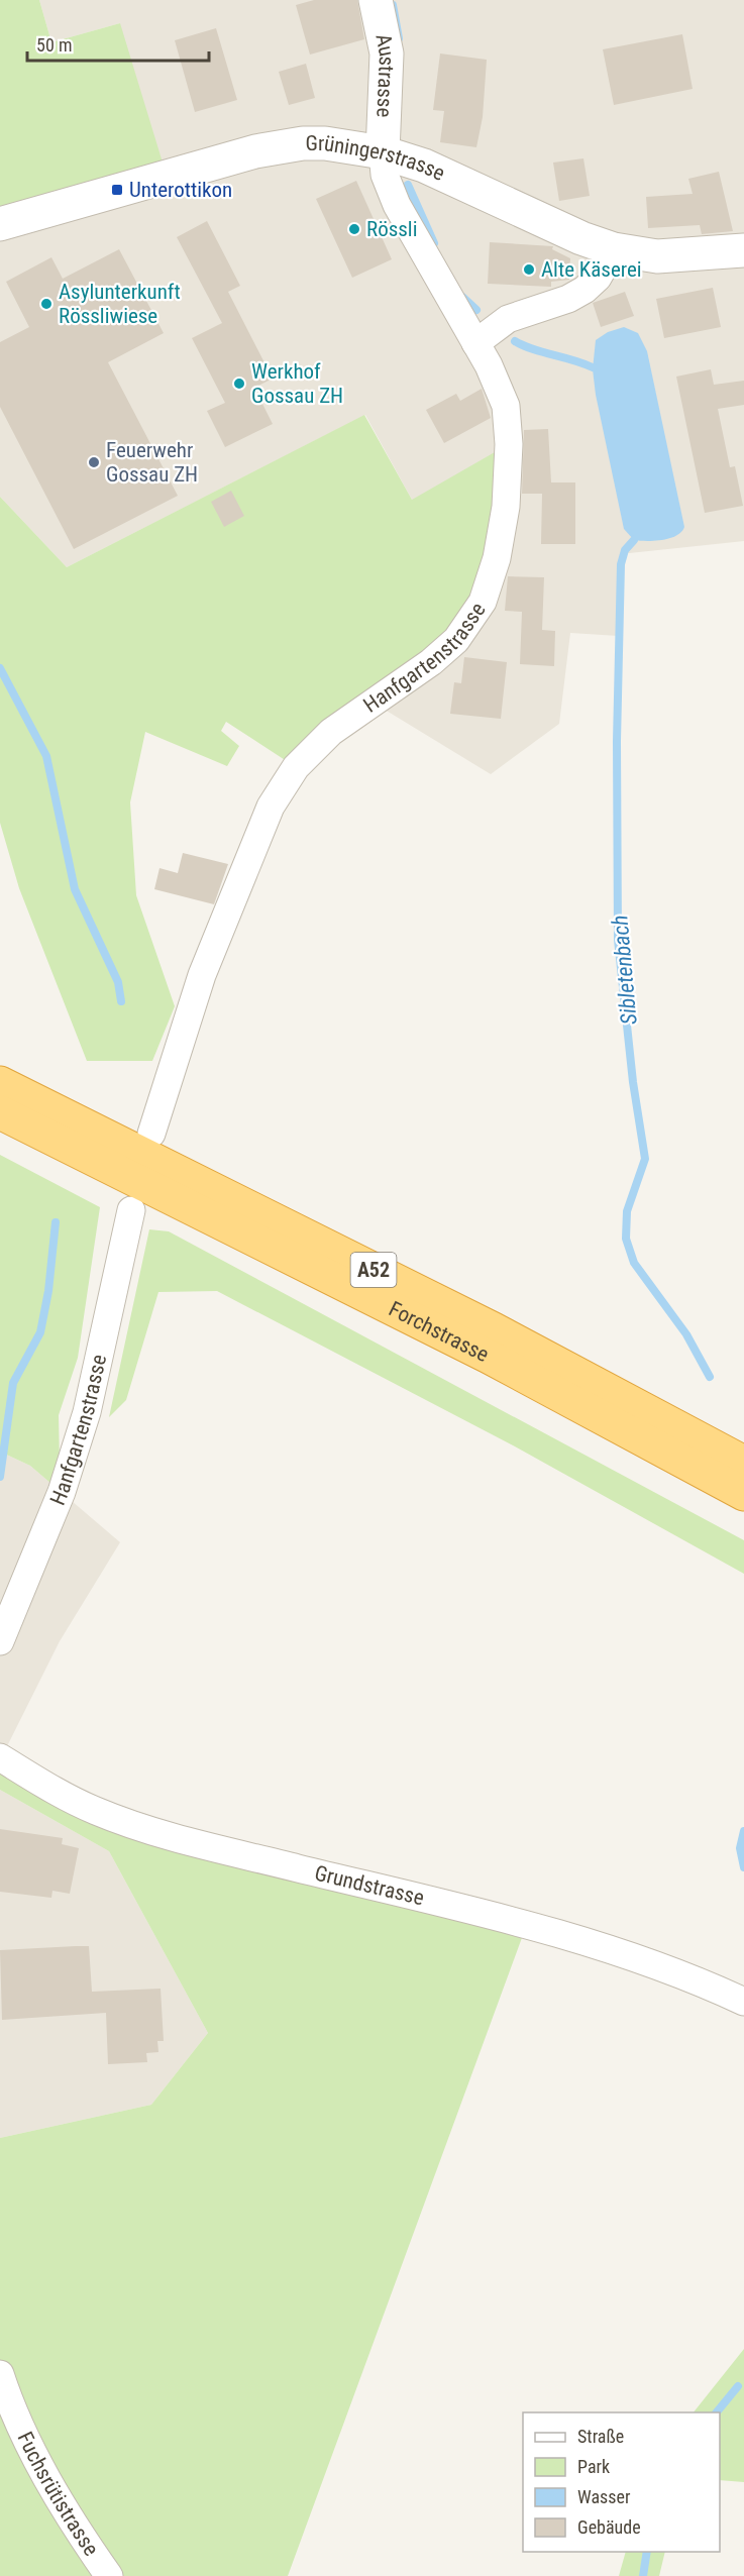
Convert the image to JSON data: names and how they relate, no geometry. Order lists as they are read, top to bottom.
{
  "streets": {
    "highway": ["A52", "Forchstrasse"],
    "street": [
      "Austrasse",
      "Grüningerstrasse",
      "Hanfgartenstrasse",
      "Grundstrasse",
      "Fuchsrütistrasse"
    ]
  },
  "crossings": [
    ["Austrasse", "Grüningerstrasse"],
    ["Austrasse", "Hanfgartenstrasse"],
    ["Grüningerstrasse", "Hanfgartenstrasse"]
  ],
  "water": ["Sibletenbach"],
  "places": {
    "transit": ["Unterottikon"],
    "other": [
      "Rössli",
      "Alte Käserei",
      "Asylunterkunft Rössliwiese",
      "Werkhof Gossau ZH",
      "Feuerwehr Gossau ZH"
    ]
  },
  "legend": [
    "Straße",
    "Park",
    "Wasser",
    "Gebäude"
  ],
  "scale_bar": "50 m"
}
